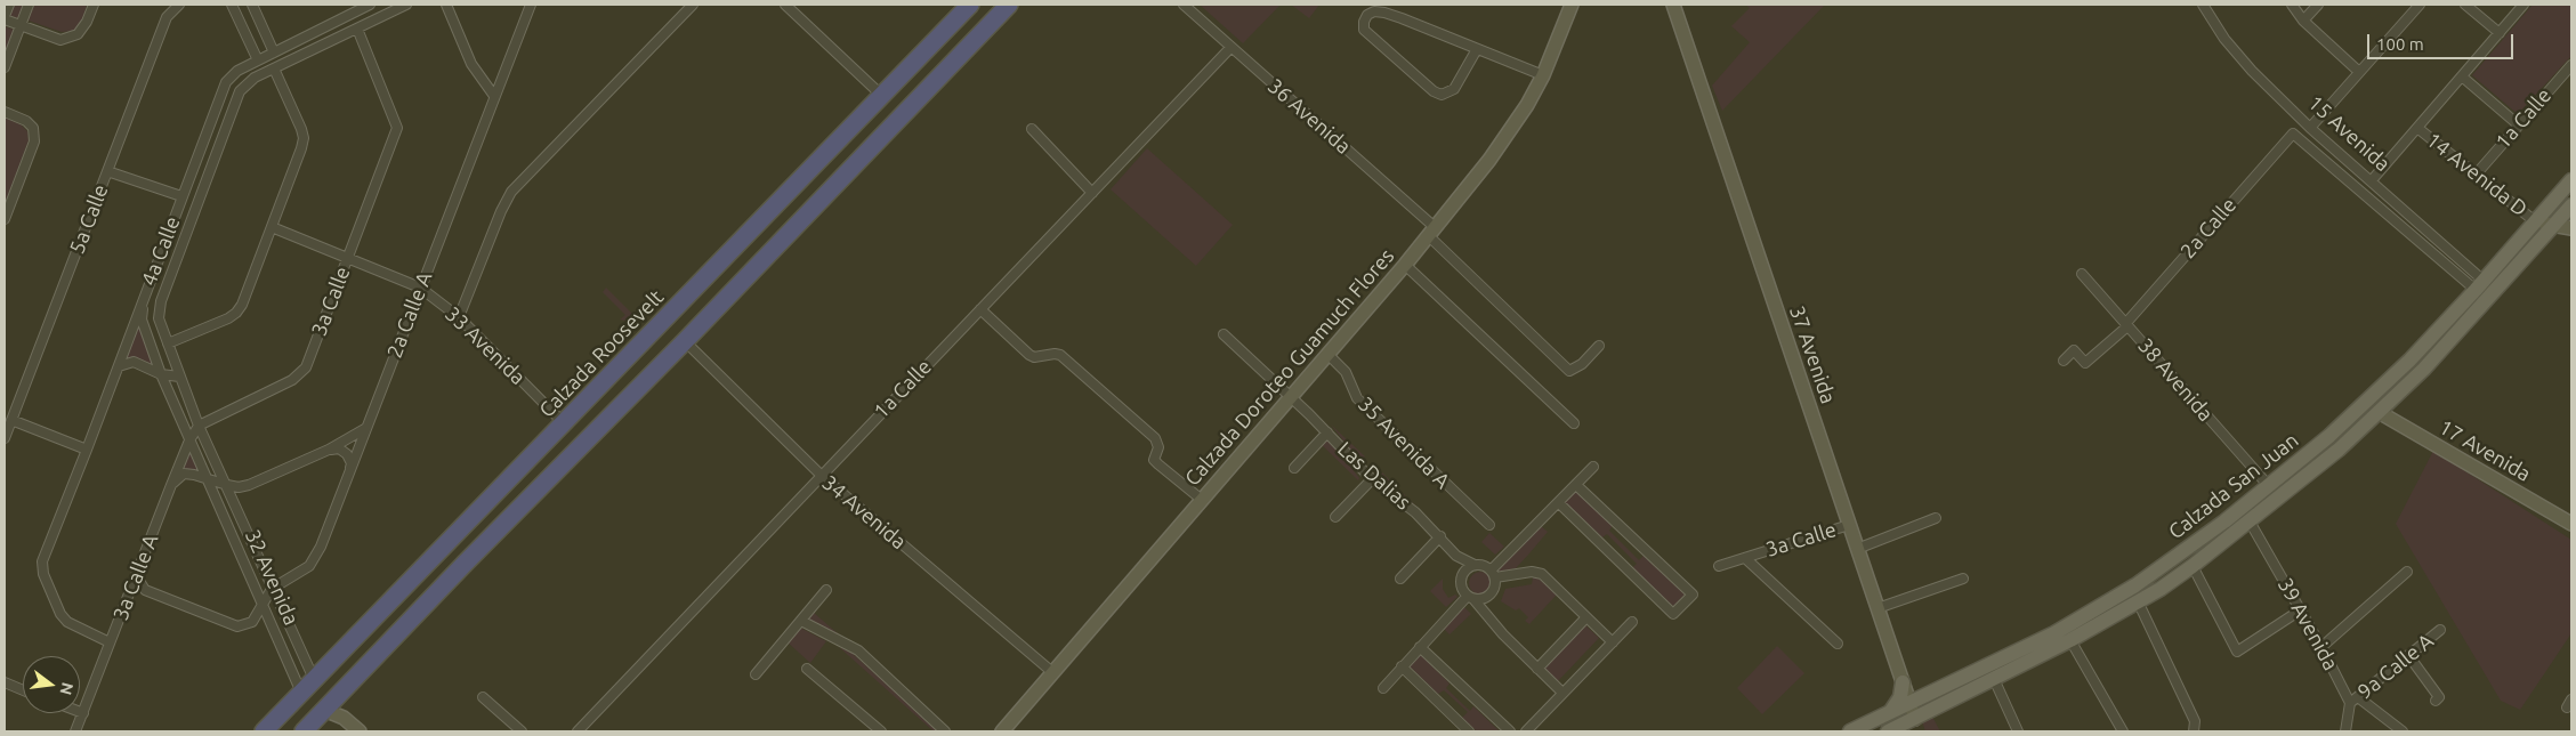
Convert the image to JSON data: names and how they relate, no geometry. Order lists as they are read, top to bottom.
{
  "streets": {
    "highway": ["Calzada Roosevelt"],
    "main road": ["Calzada San Juan"],
    "street": [
      "36 Avenida",
      "1a Calle",
      "15 Avenida",
      "14 Avenida D",
      "5a Calle",
      "2a Calle",
      "4a Calle",
      "3a Calle",
      "2a Calle A",
      "33 Avenida",
      "37 Avenida",
      "Calzada Doroteo Guamuch Flores",
      "38 Avenida",
      "35 Avenida A",
      "17 Avenida",
      "Las Dalias",
      "34 Avenida",
      "3a Calle A",
      "32 Avenida",
      "39 Avenida",
      "9a Calle A"
    ]
  },
  "crossings": [
    ["36 Avenida", "1a Calle"],
    ["36 Avenida", "Calzada Doroteo Guamuch Flores"],
    ["1a Calle", "14 Avenida D"],
    ["1a Calle", "34 Avenida"],
    ["15 Avenida", "2a Calle"],
    ["15 Avenida", "Calzada San Juan"],
    ["14 Avenida D", "Calzada San Juan"],
    ["2a Calle", "38 Avenida"],
    ["2a Calle", "Calzada San Juan"],
    ["4a Calle", "3a Calle"],
    ["4a Calle", "3a Calle A"],
    ["4a Calle", "32 Avenida"],
    ["3a Calle", "33 Avenida"],
    ["3a Calle", "37 Avenida"],
    ["3a Calle", "3a Calle A"],
    ["3a Calle", "32 Avenida"],
    ["2a Calle A", "33 Avenida"],
    ["2a Calle A", "32 Avenida"],
    ["33 Avenida", "Calzada Roosevelt"],
    ["Calzada Roosevelt", "32 Avenida"],
    ["37 Avenida", "Calzada San Juan"],
    ["Calzada Doroteo Guamuch Flores", "35 Avenida A"],
    ["Calzada Doroteo Guamuch Flores", "Las Dalias"],
    ["Calzada Doroteo Guamuch Flores", "34 Avenida"],
    ["38 Avenida", "Calzada San Juan"],
    ["17 Avenida", "Calzada San Juan"],
    ["Calzada San Juan", "39 Avenida"],
    ["3a Calle A", "32 Avenida"],
    ["39 Avenida", "9a Calle A"]
  ],
  "scale_bar": "100 m",
  "north": "right"
}
